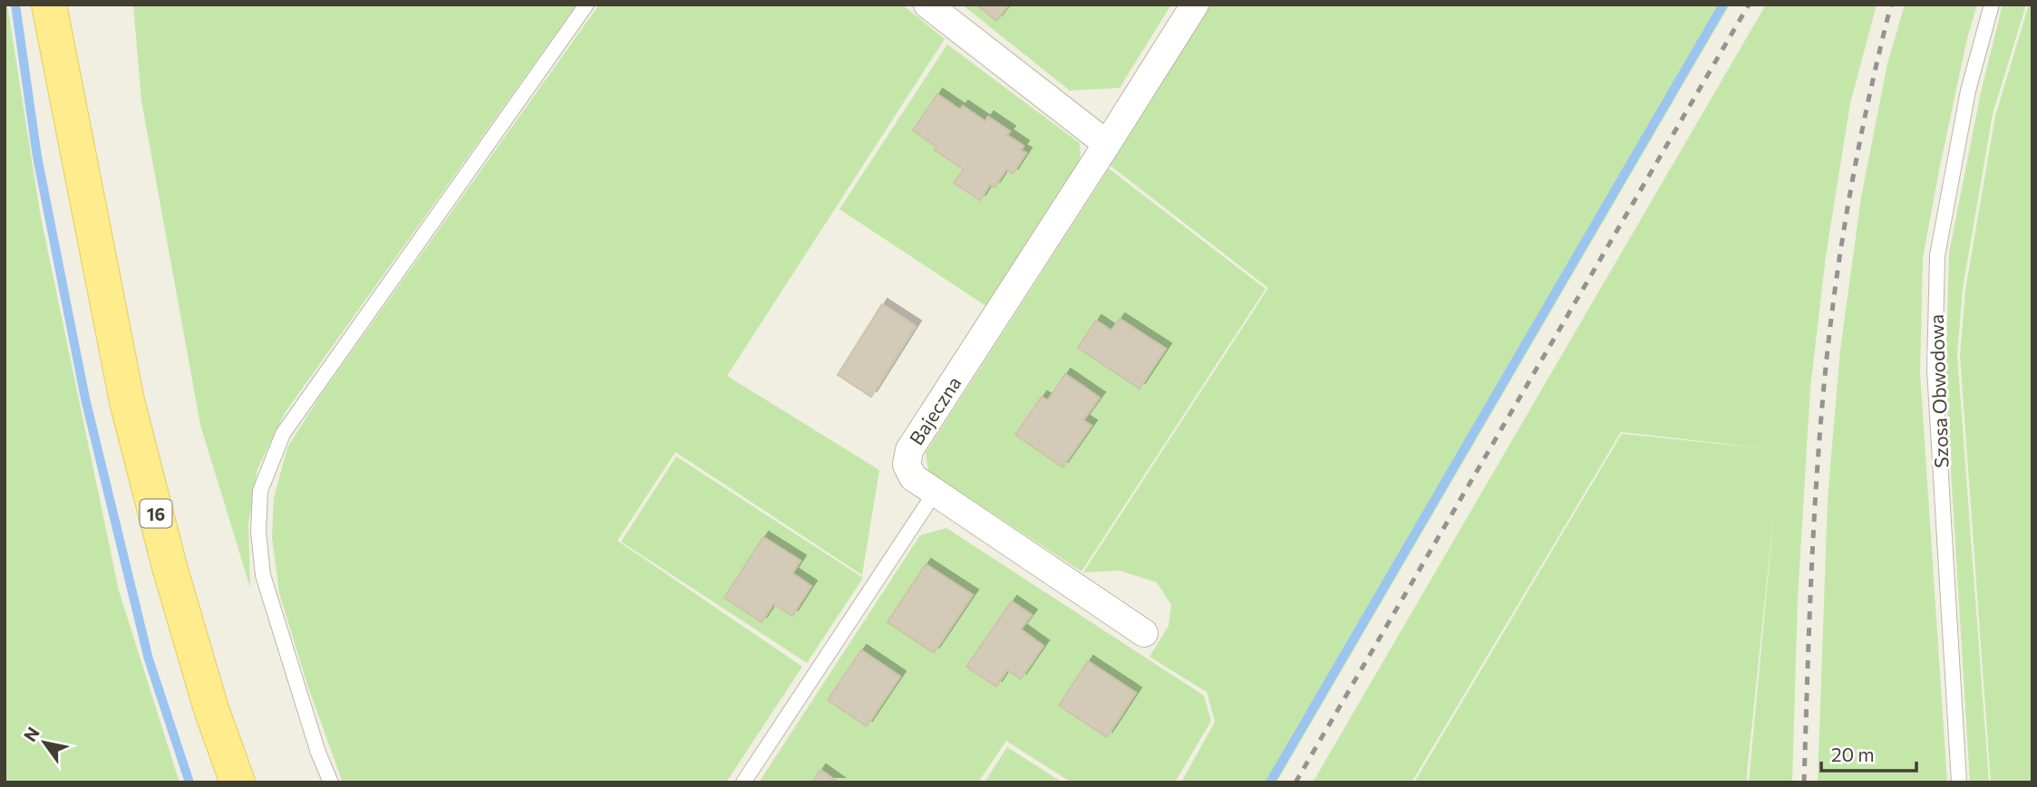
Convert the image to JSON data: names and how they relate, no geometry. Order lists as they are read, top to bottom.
{
  "streets": {
    "main road": ["16"],
    "street": ["Bajeczna"],
    "lane": ["Szosa Obwodowa"]
  },
  "scale_bar": "20 m",
  "north": "top left"
}
